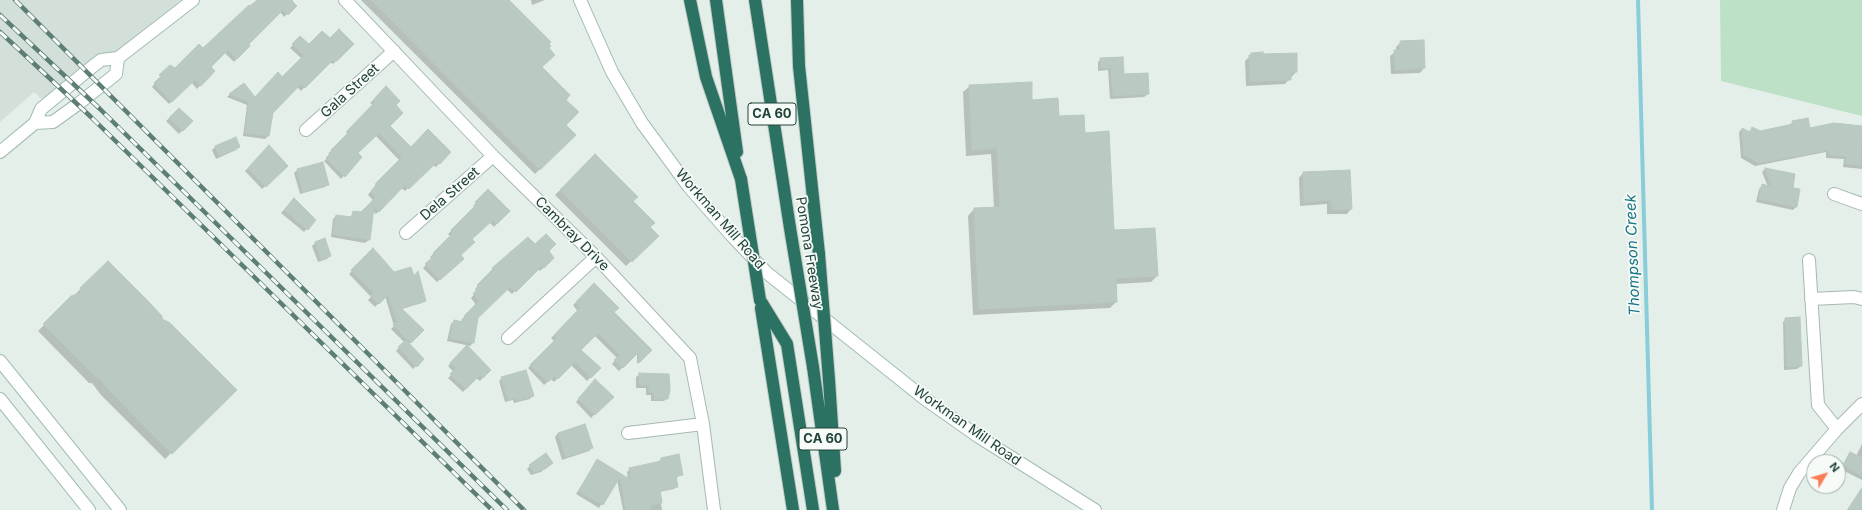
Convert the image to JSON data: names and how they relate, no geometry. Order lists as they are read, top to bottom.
{
  "streets": {
    "highway": ["CA 60", "Pomona Freeway"],
    "street": [
      "Gala Street",
      "Dela Street",
      "Workman Mill Road",
      "Cambray Drive"
    ]
  },
  "crossings": [
    ["Gala Street", "Cambray Drive"],
    ["Dela Street", "Cambray Drive"]
  ],
  "water": ["Thompson Creek"],
  "north": "top right"
}
